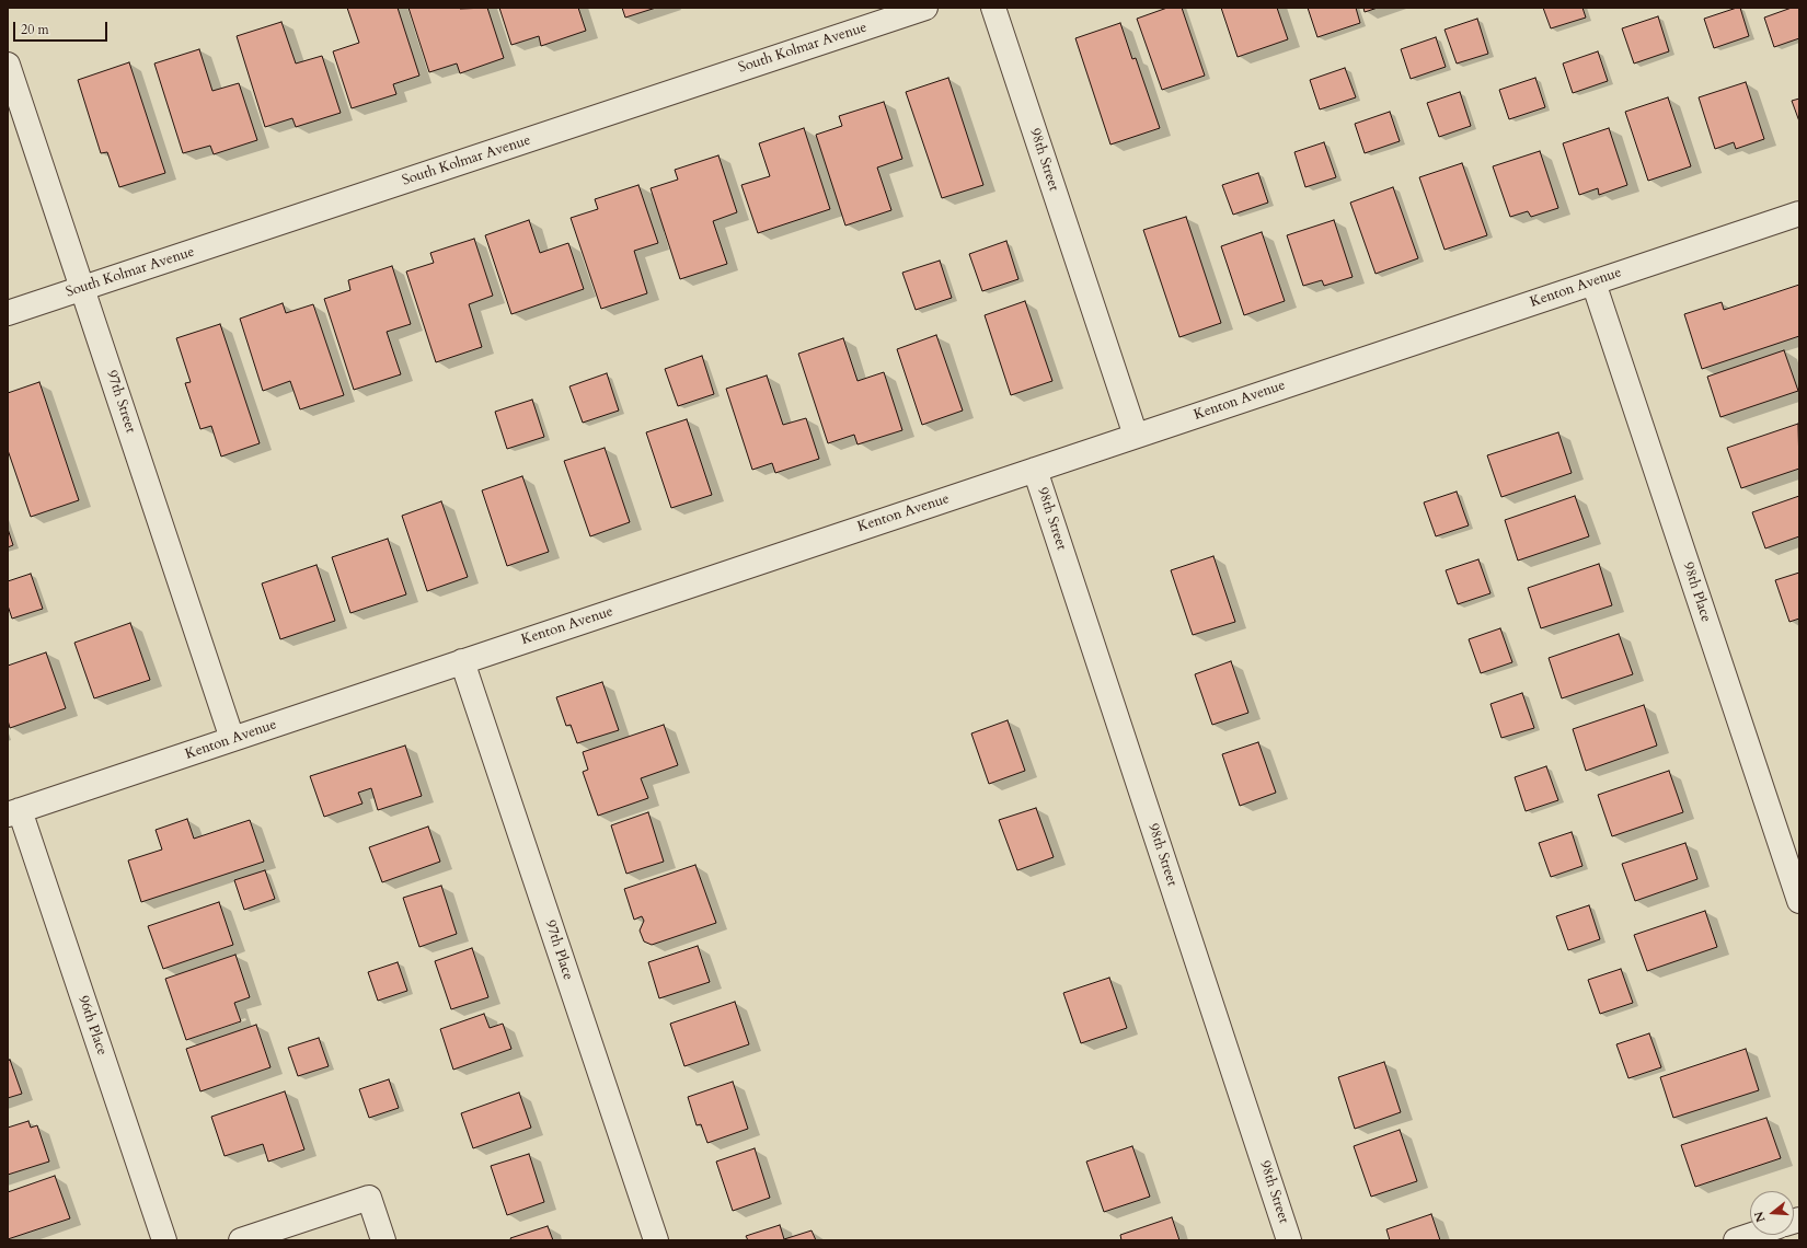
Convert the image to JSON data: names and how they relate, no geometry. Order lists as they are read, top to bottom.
{
  "streets": {
    "street": [
      "South Kolmar Avenue",
      "98th Street",
      "Kenton Avenue",
      "97th Street",
      "98th Place",
      "97th Place",
      "96th Place"
    ]
  },
  "crossings": [
    ["South Kolmar Avenue", "97th Street"],
    ["98th Street", "Kenton Avenue"],
    ["Kenton Avenue", "97th Street"],
    ["Kenton Avenue", "98th Place"],
    ["Kenton Avenue", "97th Place"],
    ["Kenton Avenue", "96th Place"]
  ],
  "scale_bar": "20 m",
  "north": "left"
}
